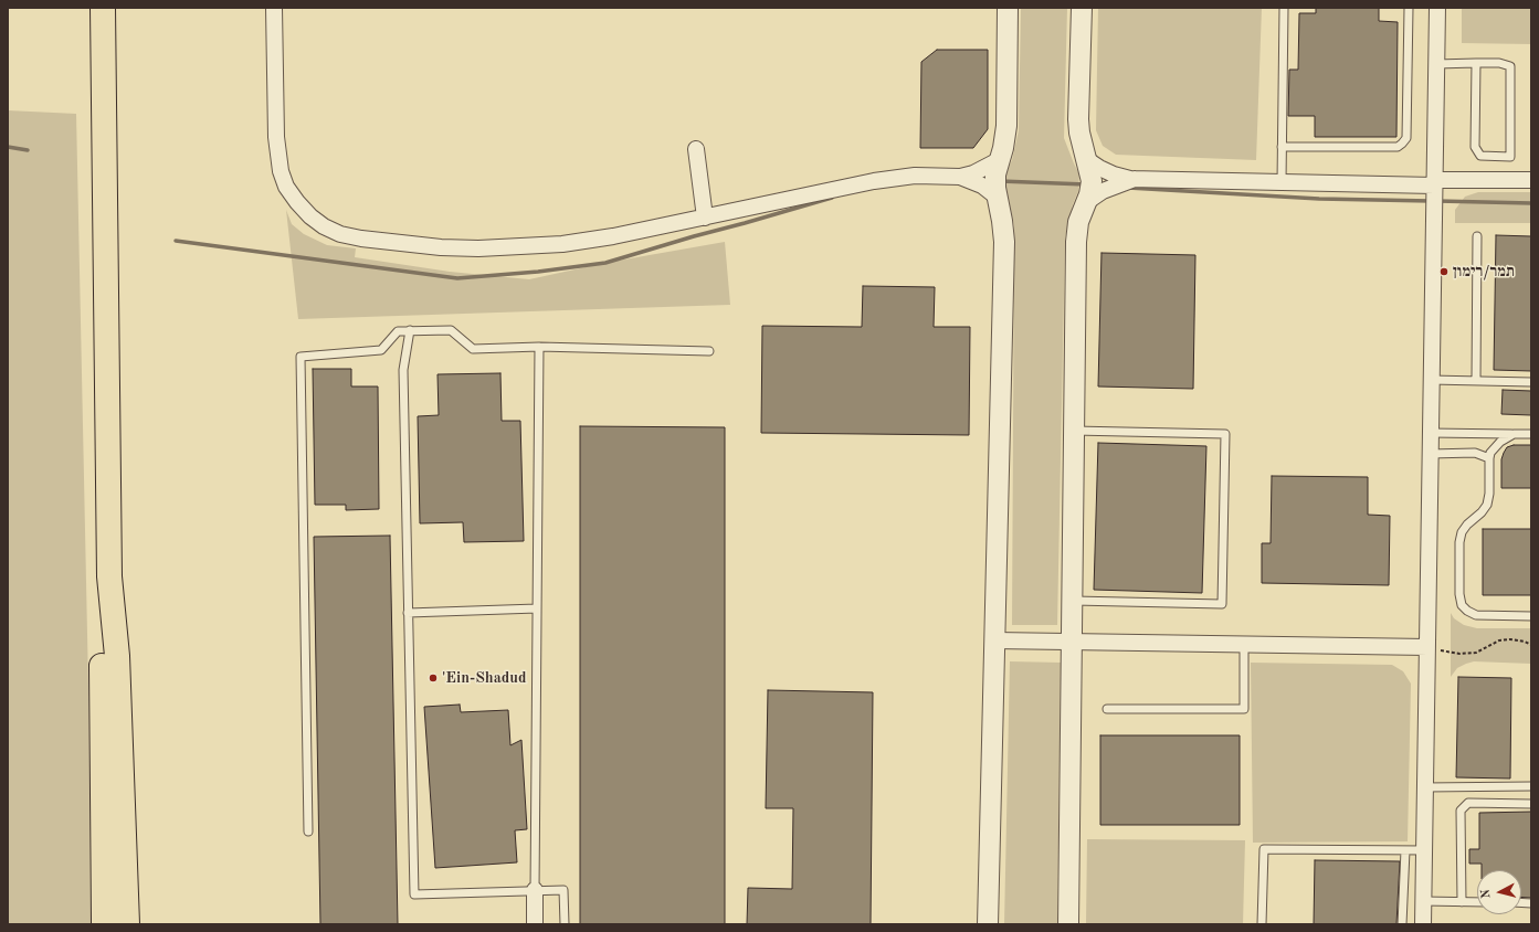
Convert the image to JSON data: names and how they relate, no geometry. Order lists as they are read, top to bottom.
{
  "places": ["תמר/רימון", "'Ein-Shadud"],
  "north": "left"
}
